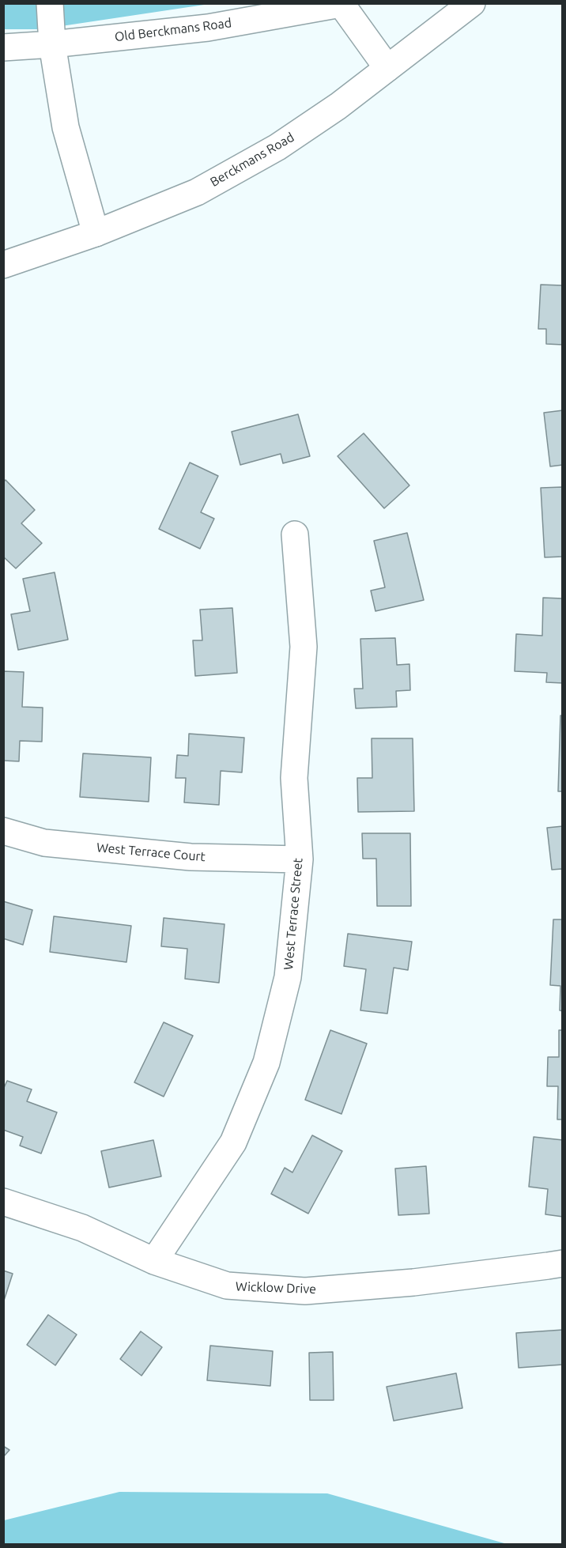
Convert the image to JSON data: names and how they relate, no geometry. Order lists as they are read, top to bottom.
{
  "streets": {
    "street": [
      "Old Berckmans Road",
      "Berckmans Road",
      "West Terrace Court",
      "West Terrace Street",
      "Wicklow Drive"
    ]
  },
  "crossings": [
    ["West Terrace Court", "West Terrace Street"],
    ["West Terrace Street", "Wicklow Drive"]
  ]
}
